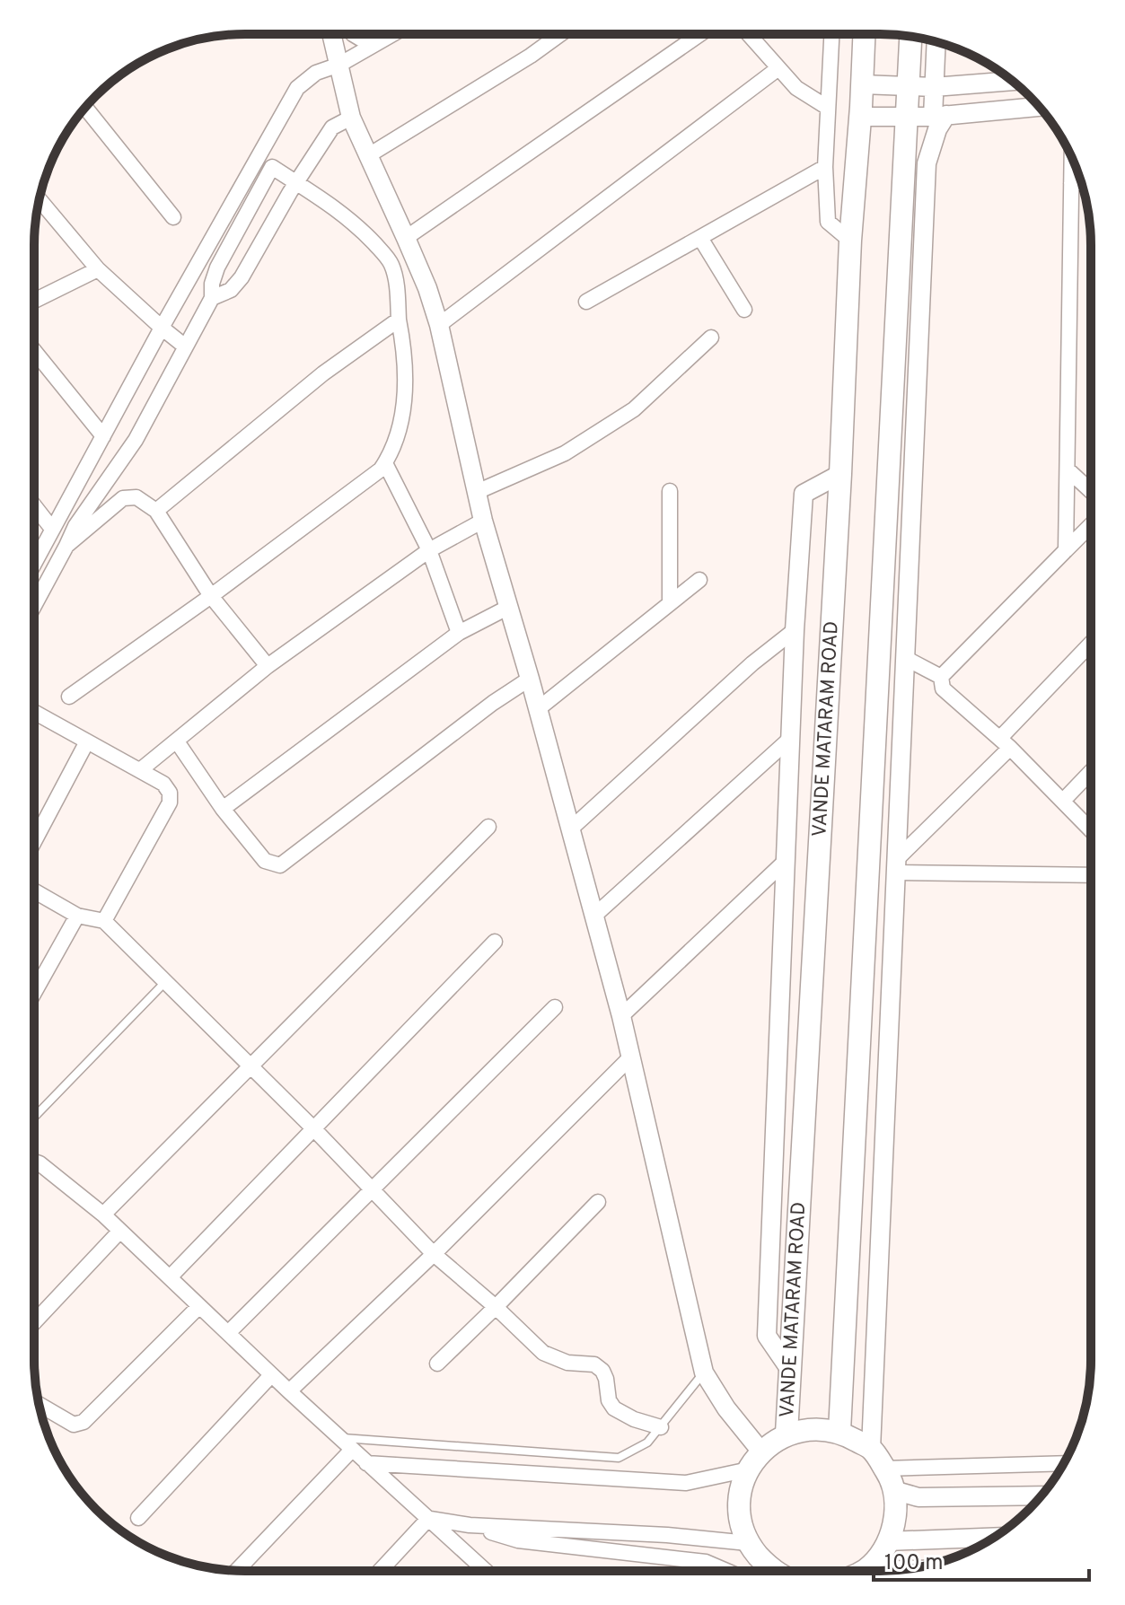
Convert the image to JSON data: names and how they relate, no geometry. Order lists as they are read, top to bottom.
{
  "streets": {
    "main road": ["VANDE MATARAM ROAD"]
  },
  "scale_bar": "100 m"
}
